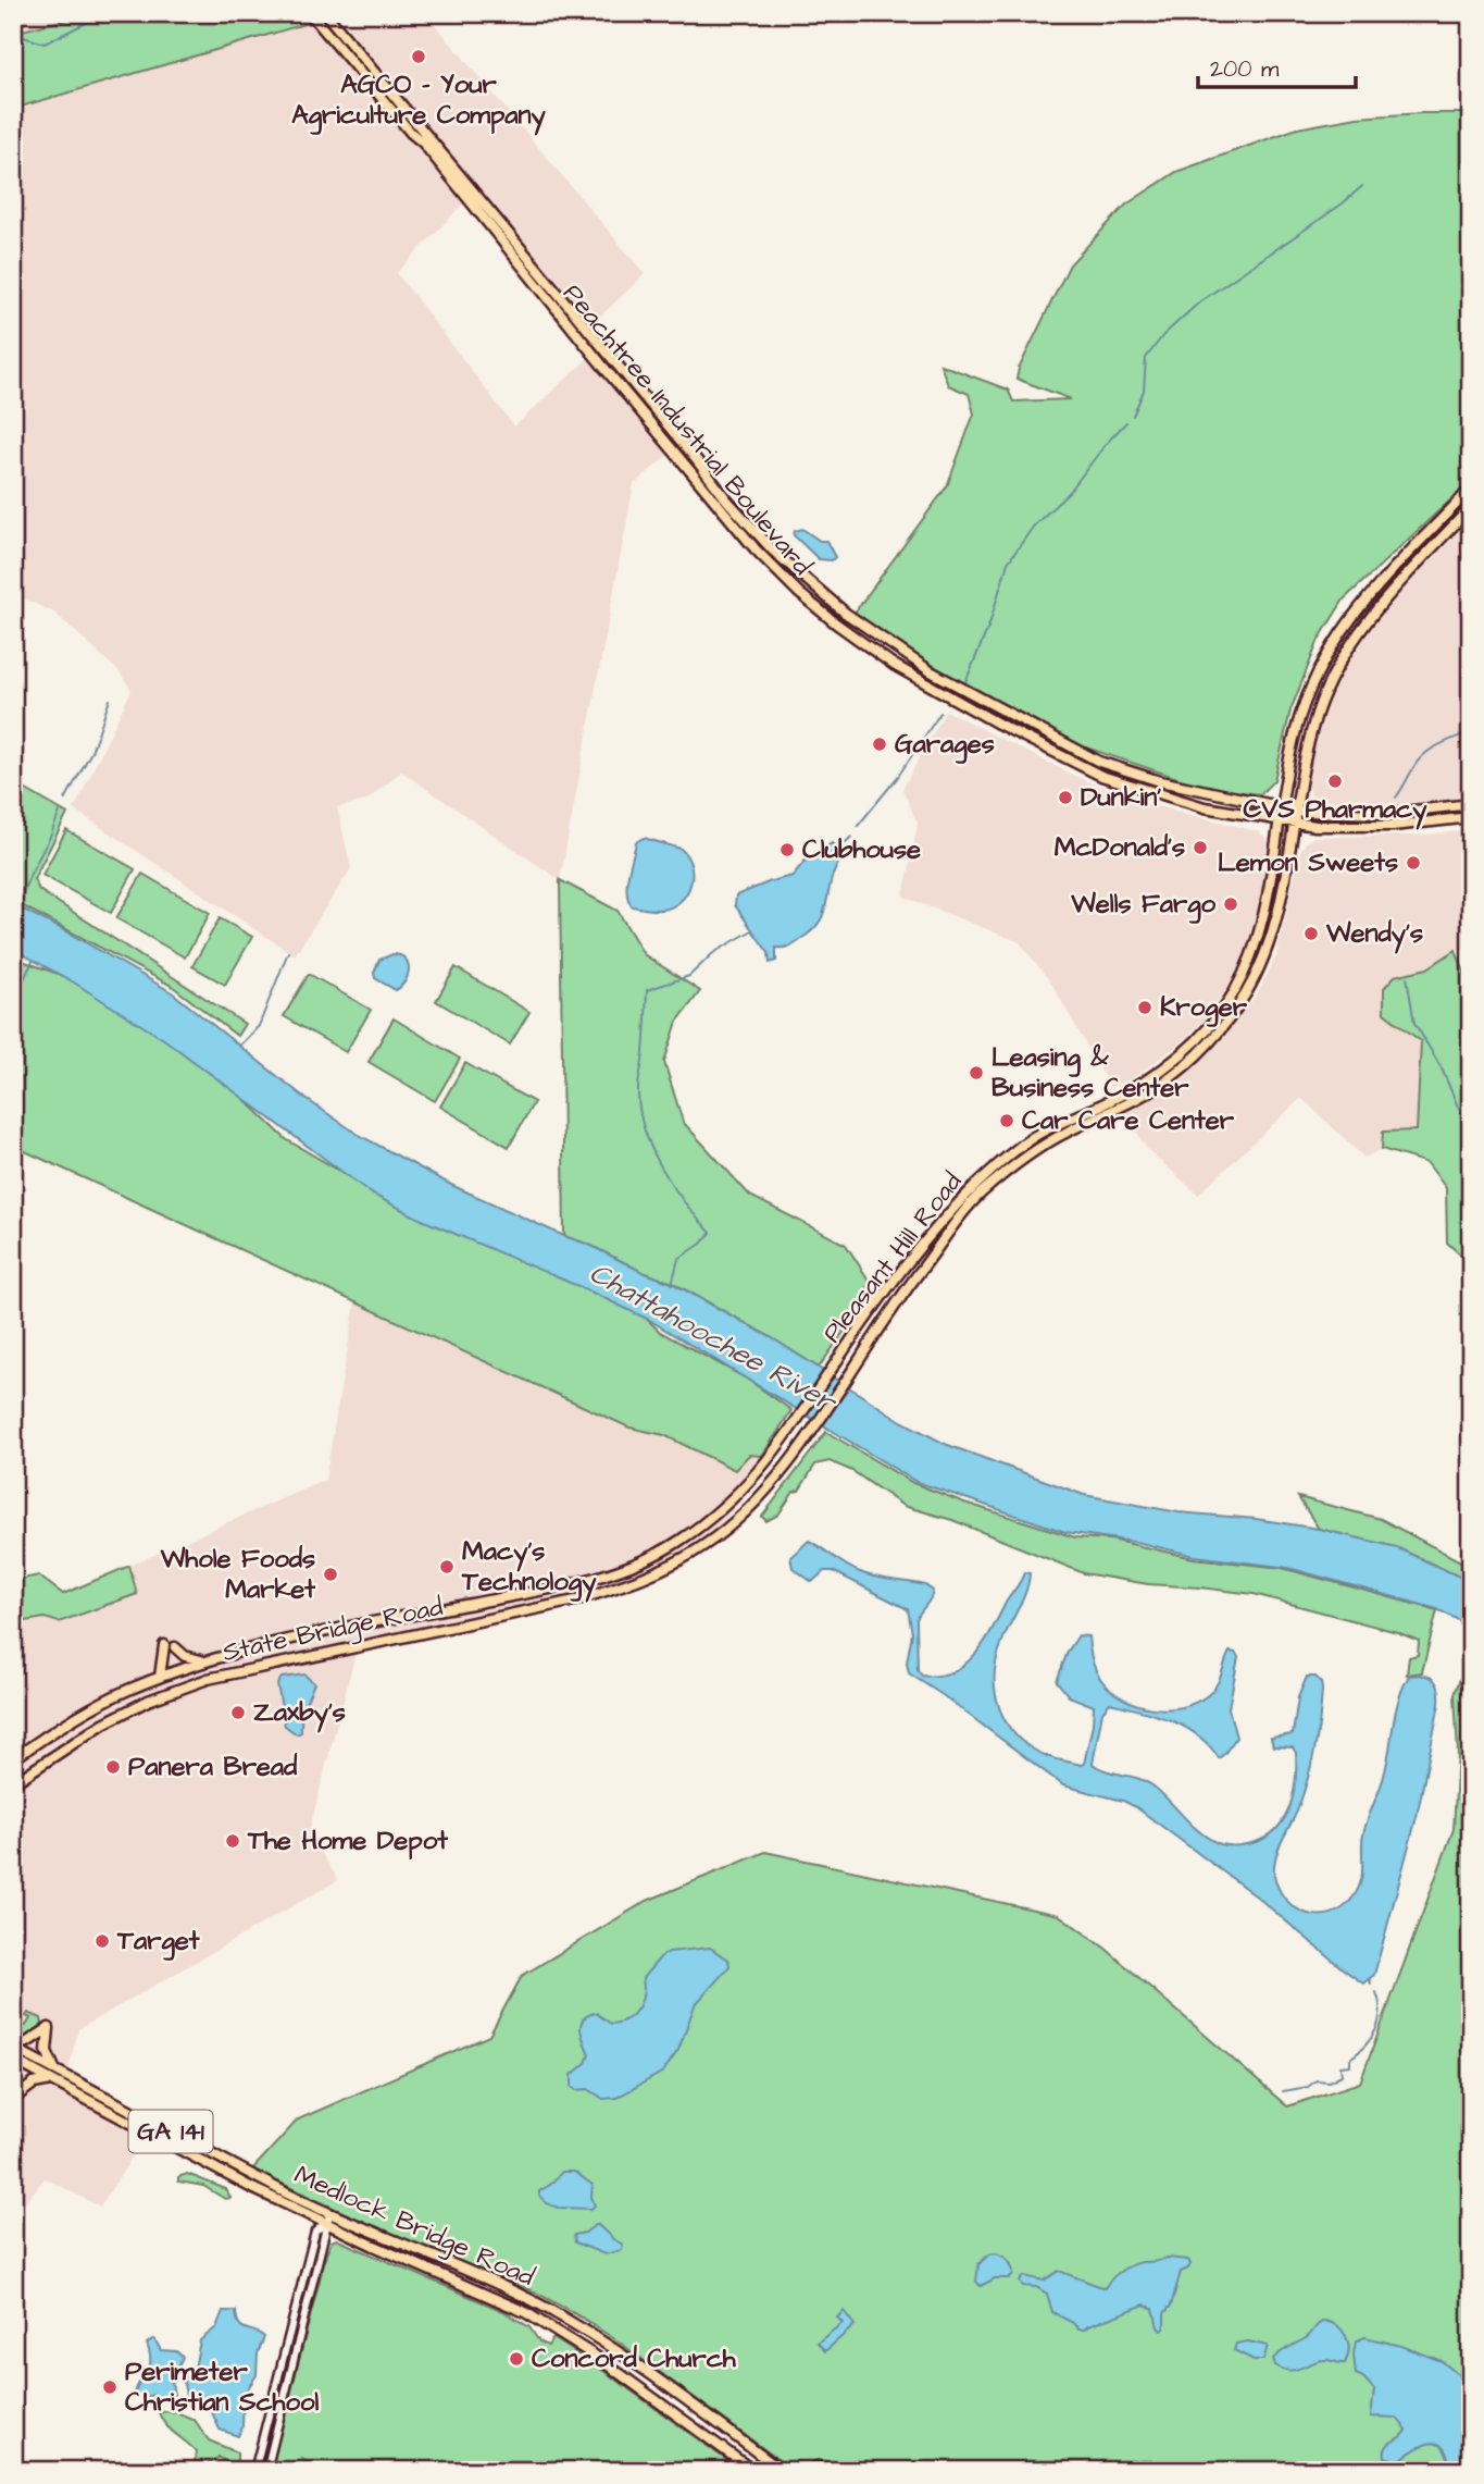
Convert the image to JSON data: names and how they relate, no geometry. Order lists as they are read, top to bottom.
{
  "streets": {
    "highway": [
      "Peachtree Industrial Boulevard",
      "Pleasant Hill Road",
      "State Bridge Road",
      "GA 141",
      "Medlock Bridge Road"
    ]
  },
  "crossings": [
    ["Peachtree Industrial Boulevard", "Pleasant Hill Road"],
    ["Pleasant Hill Road", "State Bridge Road"]
  ],
  "water": ["Chattahoochee River"],
  "places": [
    "AGCO - Your Agriculture Company",
    "Garages",
    "CVS Pharmacy",
    "Dunkin'",
    "McDonald's",
    "Clubhouse",
    "Lemon Sweets",
    "Wells Fargo",
    "Wendy's",
    "Kroger",
    "Leasing & Business Center",
    "Car Care Center",
    "Macy's Technology",
    "Whole Foods Market",
    "Zaxby's",
    "Panera Bread",
    "The Home Depot",
    "Target",
    "Concord Church",
    "Perimeter Christian School"
  ],
  "scale_bar": "200 m"
}
